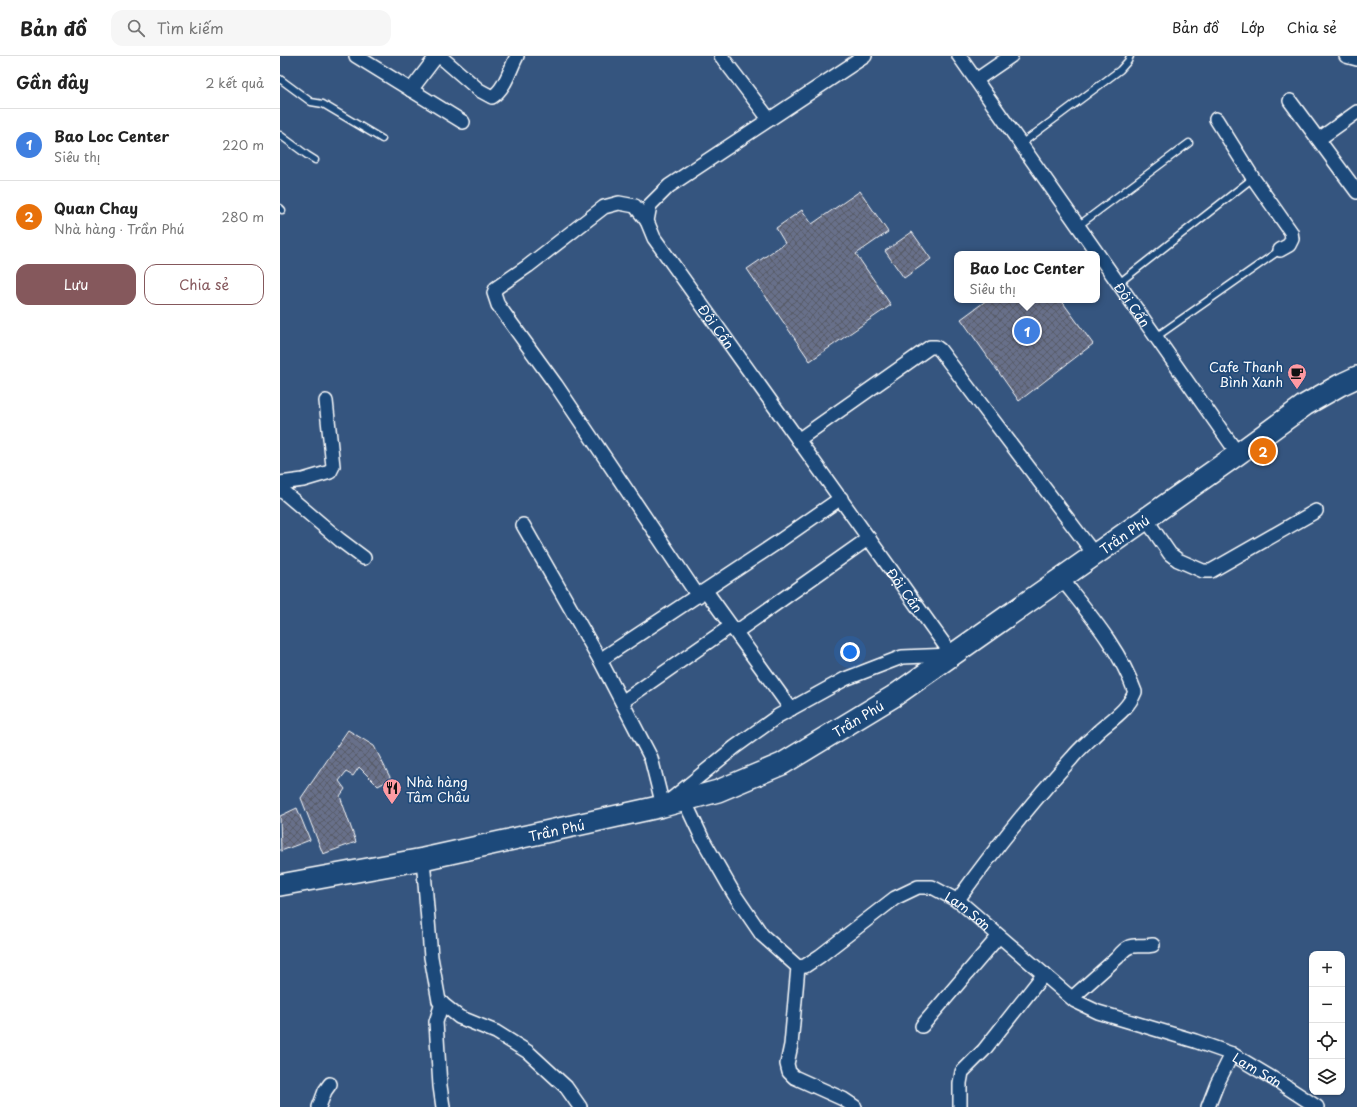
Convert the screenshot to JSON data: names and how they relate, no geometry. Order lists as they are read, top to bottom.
{
  "streets": {
    "highway": ["Trần Phú"],
    "street": ["Đội Cấn", "Lam Sơn"]
  },
  "crossings": [
    ["Đội Cấn", "Trần Phú"]
  ],
  "places": {
    "cafe": ["Cafe Thanh Bình Xanh"],
    "restaurant": ["Nhà hàng Tâm Châu"]
  },
  "page": {
    "header": "Bản đồ",
    "search": "Tìm kiếm",
    "nav": ["Bản đồ", "Lớp", "Chia sẻ"],
    "heading": ["Gần đây", "2 kết quả"],
    "list": [
      {
        "mark": "1",
        "name": "Bao Loc Center",
        "note": "Siêu thị",
        "value": "220 m"
      },
      {
        "mark": "2",
        "name": "Quan Chay",
        "note": "Nhà hàng · Trần Phú",
        "value": "280 m"
      }
    ],
    "popup": ["Bao Loc Center", "Siêu thị"],
    "buttons": ["Lưu", "Chia sẻ"],
    "pins": ["1", "2"],
    "map_buttons": ["+", "−"]
  }
}
